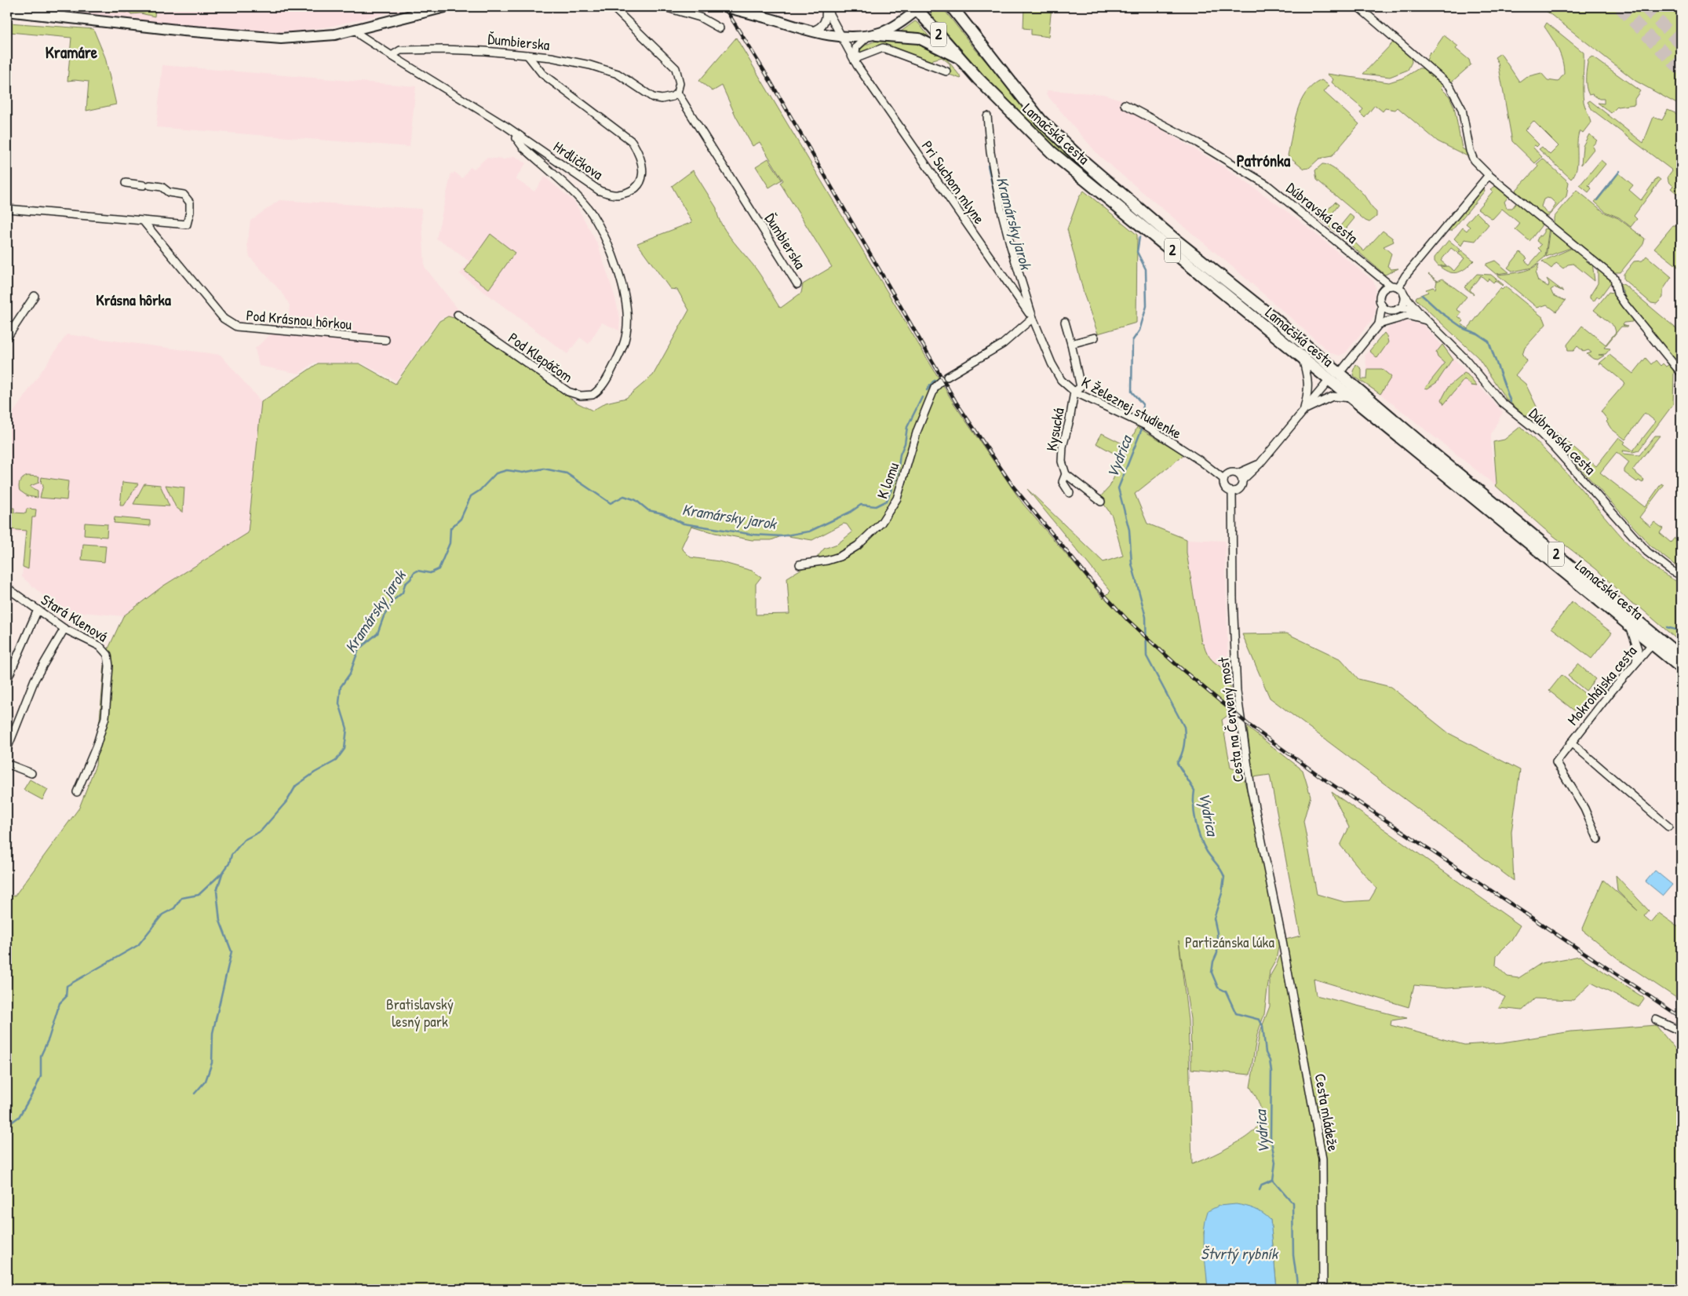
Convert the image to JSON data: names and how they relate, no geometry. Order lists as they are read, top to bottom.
{
  "streets": {
    "main road": ["2", "Lamačská cesta"],
    "street": [
      "Ďumbierska",
      "Hrdličkova",
      "Pri Suchom mlyne",
      "Dúbravská cesta",
      "Pod Krásnou hôrkou",
      "Pod Klepáčom",
      "K Železnej studienke",
      "Kysucká",
      "K lomu",
      "Stará Klenová",
      "Mokrohájska cesta",
      "Cesta na Červený most",
      "Cesta mládeže"
    ]
  },
  "crossings": [
    ["Ďumbierska", "Hrdličkova"],
    ["Lamačská cesta", "Mokrohájska cesta"],
    ["Hrdličkova", "Pod Klepáčom"],
    ["Pri Suchom mlyne", "K Železnej studienke"],
    ["Pri Suchom mlyne", "K lomu"],
    ["K Železnej studienke", "Kysucká"],
    ["K Železnej studienke", "K lomu"],
    ["K Železnej studienke", "Cesta na Červený most"],
    ["Cesta na Červený most", "Cesta mládeže"]
  ],
  "districts": ["Kramáre", "Patrónka", "Krásna hôrka"],
  "water": ["Kramársky jarok", "Vydrica", "Štvrtý rybník"],
  "parks": ["Partizánska lúka", "Bratislavský lesný park"]
}
